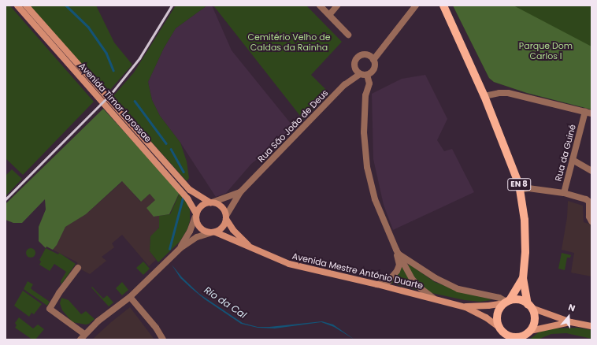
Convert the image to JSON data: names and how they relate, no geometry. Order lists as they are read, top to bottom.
{
  "streets": {
    "main road": ["Avenida Timor Lorossae", "EN 8", "Avenida Mestre António Duarte"],
    "street": ["Rua São João de Deus", "Rua da Guiné"]
  },
  "crossings": [
    ["Avenida Timor Lorossae", "Avenida Mestre António Duarte"],
    ["Rua da Guiné", "EN 8"]
  ],
  "water": ["Rio da Cal"],
  "parks": ["Cemitério Velho de Caldas da Rainha", "Parque Dom Carlos I"],
  "north": "top"
}
